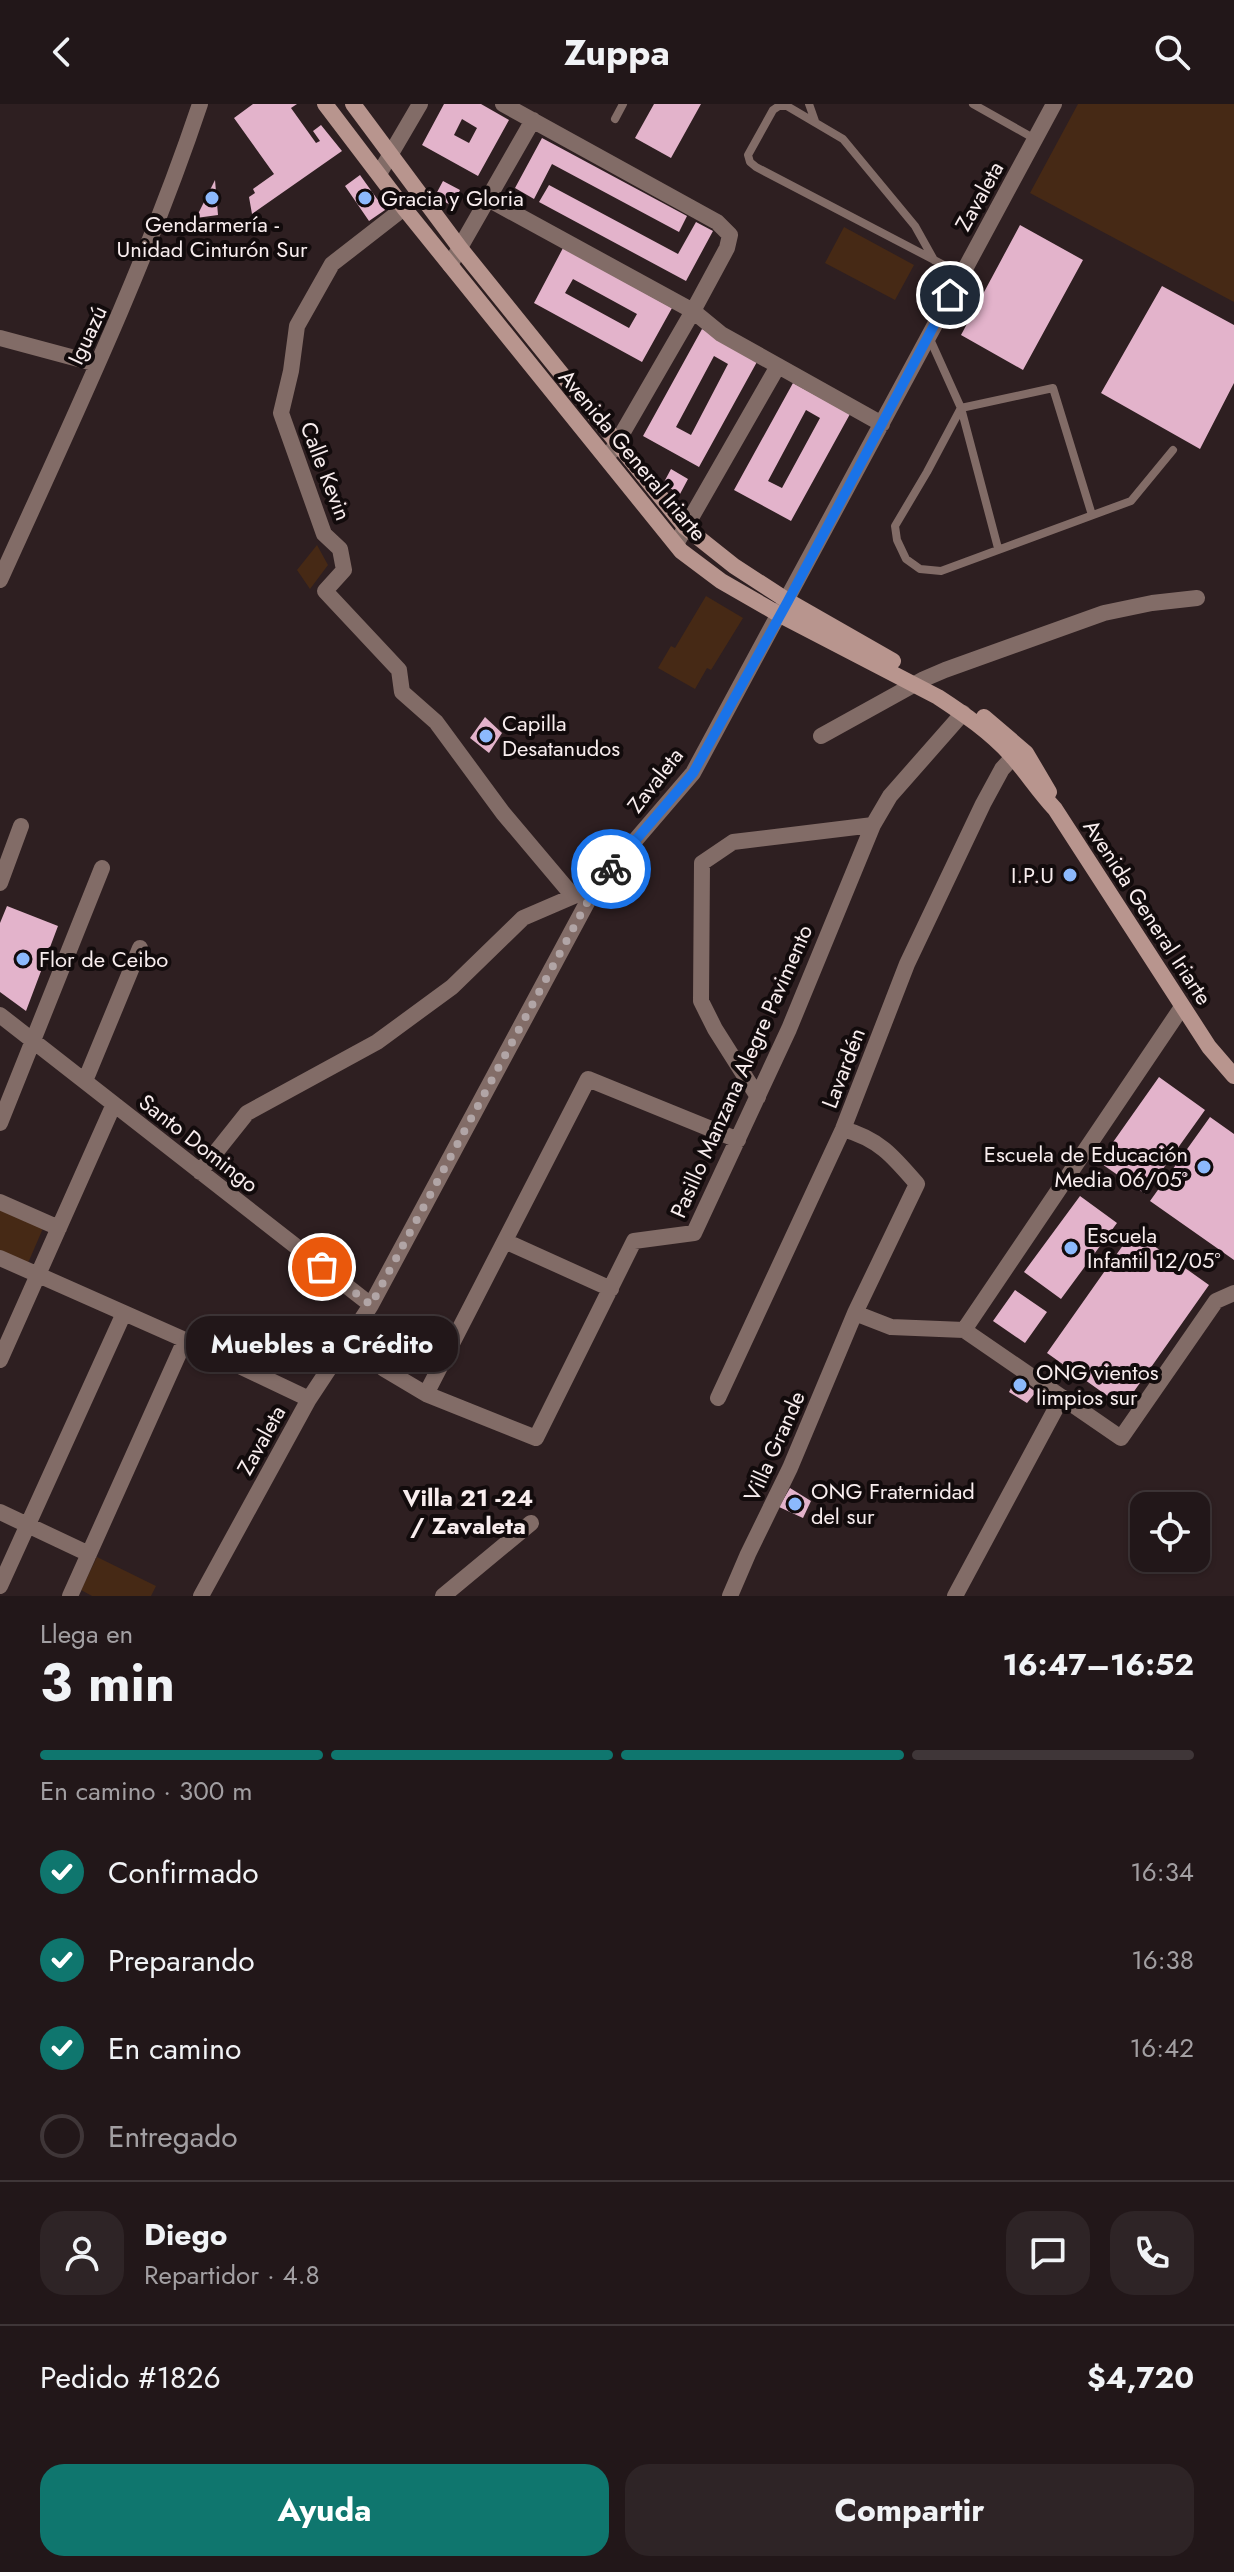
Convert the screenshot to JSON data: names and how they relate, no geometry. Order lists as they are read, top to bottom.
{
  "streets": {
    "main road": ["Avenida General Iriarte"],
    "street": [
      "Zavaleta",
      "Iguazú",
      "Calle Kevin",
      "Lavardén",
      "Pasillo Manzana Alegre Pavimento",
      "Santo Domingo",
      "Villa Grande"
    ]
  },
  "crossings": [
    ["Zavaleta", "Avenida General Iriarte"],
    ["Zavaleta", "Santo Domingo"],
    ["Avenida General Iriarte", "Calle Kevin"],
    ["Avenida General Iriarte", "Lavardén"],
    ["Avenida General Iriarte", "Pasillo Manzana Alegre Pavimento"],
    ["Lavardén", "Villa Grande"]
  ],
  "districts": ["Villa 21 -24 / Zavaleta"],
  "places": [
    "Gendarmería - Unidad Cinturón Sur",
    "Gracia y Gloria",
    "Capilla Desatanudos",
    "I.P.U",
    "Flor de Ceibo",
    "Escuela de Educación Media 06/05°",
    "Escuela Infantil 12/05°",
    "Muebles a Crédito",
    "ONG vientos limpios sur",
    "ONG Fraternidad del sur"
  ],
  "page": {
    "header": "Zuppa",
    "bubble": "Muebles a Crédito",
    "heading": ["3 min", "Llega en", "16:47–16:52"],
    "panel": [
      "Diego",
      "Repartidor · 4.8",
      "Pedido #1826",
      "$4,720"
    ],
    "bar": "En camino · 300 m",
    "list": [
      ["Confirmado", "16:34"],
      ["Preparando", "16:38"],
      ["En camino", "16:42"],
      "Entregado"
    ],
    "buttons": ["Ayuda", "Compartir"]
  }
}
